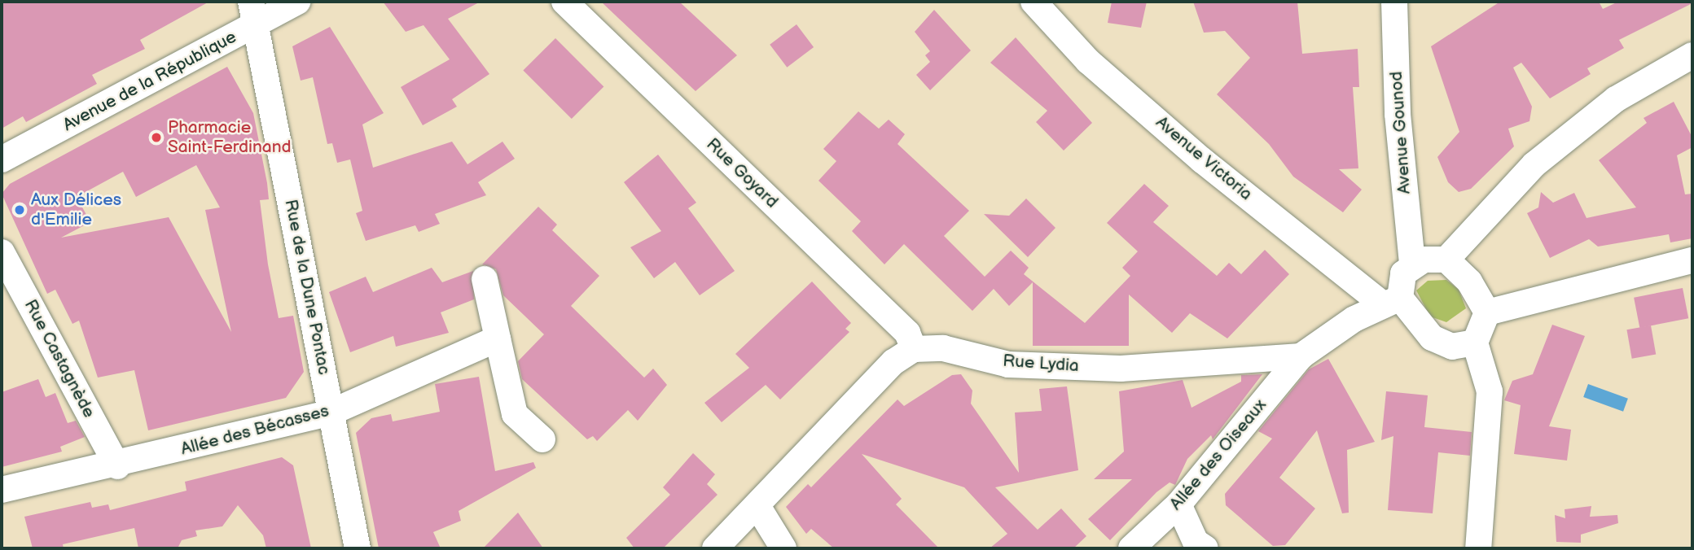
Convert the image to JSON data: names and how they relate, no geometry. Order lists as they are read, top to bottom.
{
  "streets": {
    "street": [
      "Avenue de la République",
      "Avenue Gounod",
      "Avenue Victoria",
      "Rue Goyard",
      "Rue de la Dune Pontac",
      "Rue Castagnède",
      "Rue Lydia",
      "Allée des Bécasses",
      "Allée des Oiseaux"
    ]
  },
  "crossings": [
    ["Avenue de la République", "Rue de la Dune Pontac"],
    ["Avenue Gounod", "Avenue Victoria"],
    ["Avenue Gounod", "Rue Lydia"],
    ["Avenue Victoria", "Rue Lydia"],
    ["Rue Goyard", "Rue Lydia"],
    ["Rue de la Dune Pontac", "Allée des Bécasses"],
    ["Rue Castagnède", "Allée des Bécasses"],
    ["Rue Lydia", "Allée des Oiseaux"]
  ],
  "places": ["Pharmacie Saint-Ferdinand", "Aux Délices d'Emilie"]
}
